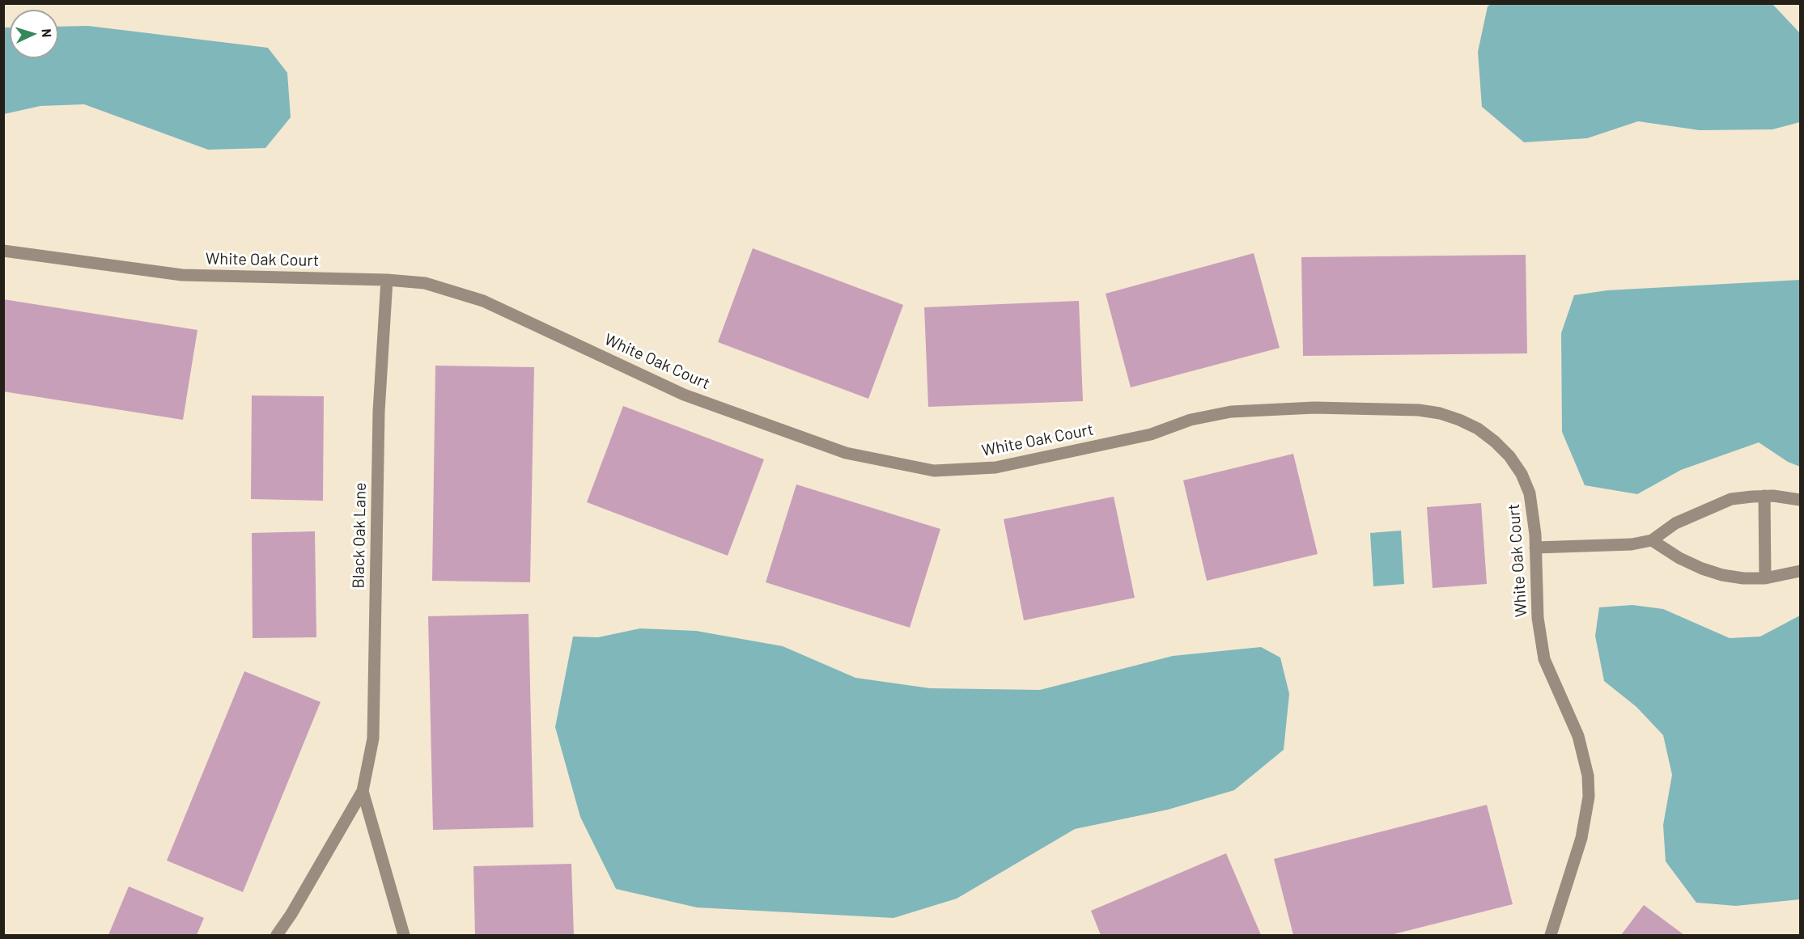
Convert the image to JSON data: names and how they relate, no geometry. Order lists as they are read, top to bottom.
{
  "streets": {
    "street": ["White Oak Court", "Black Oak Lane"]
  },
  "crossings": [
    ["White Oak Court", "Black Oak Lane"]
  ],
  "north": "right"
}
